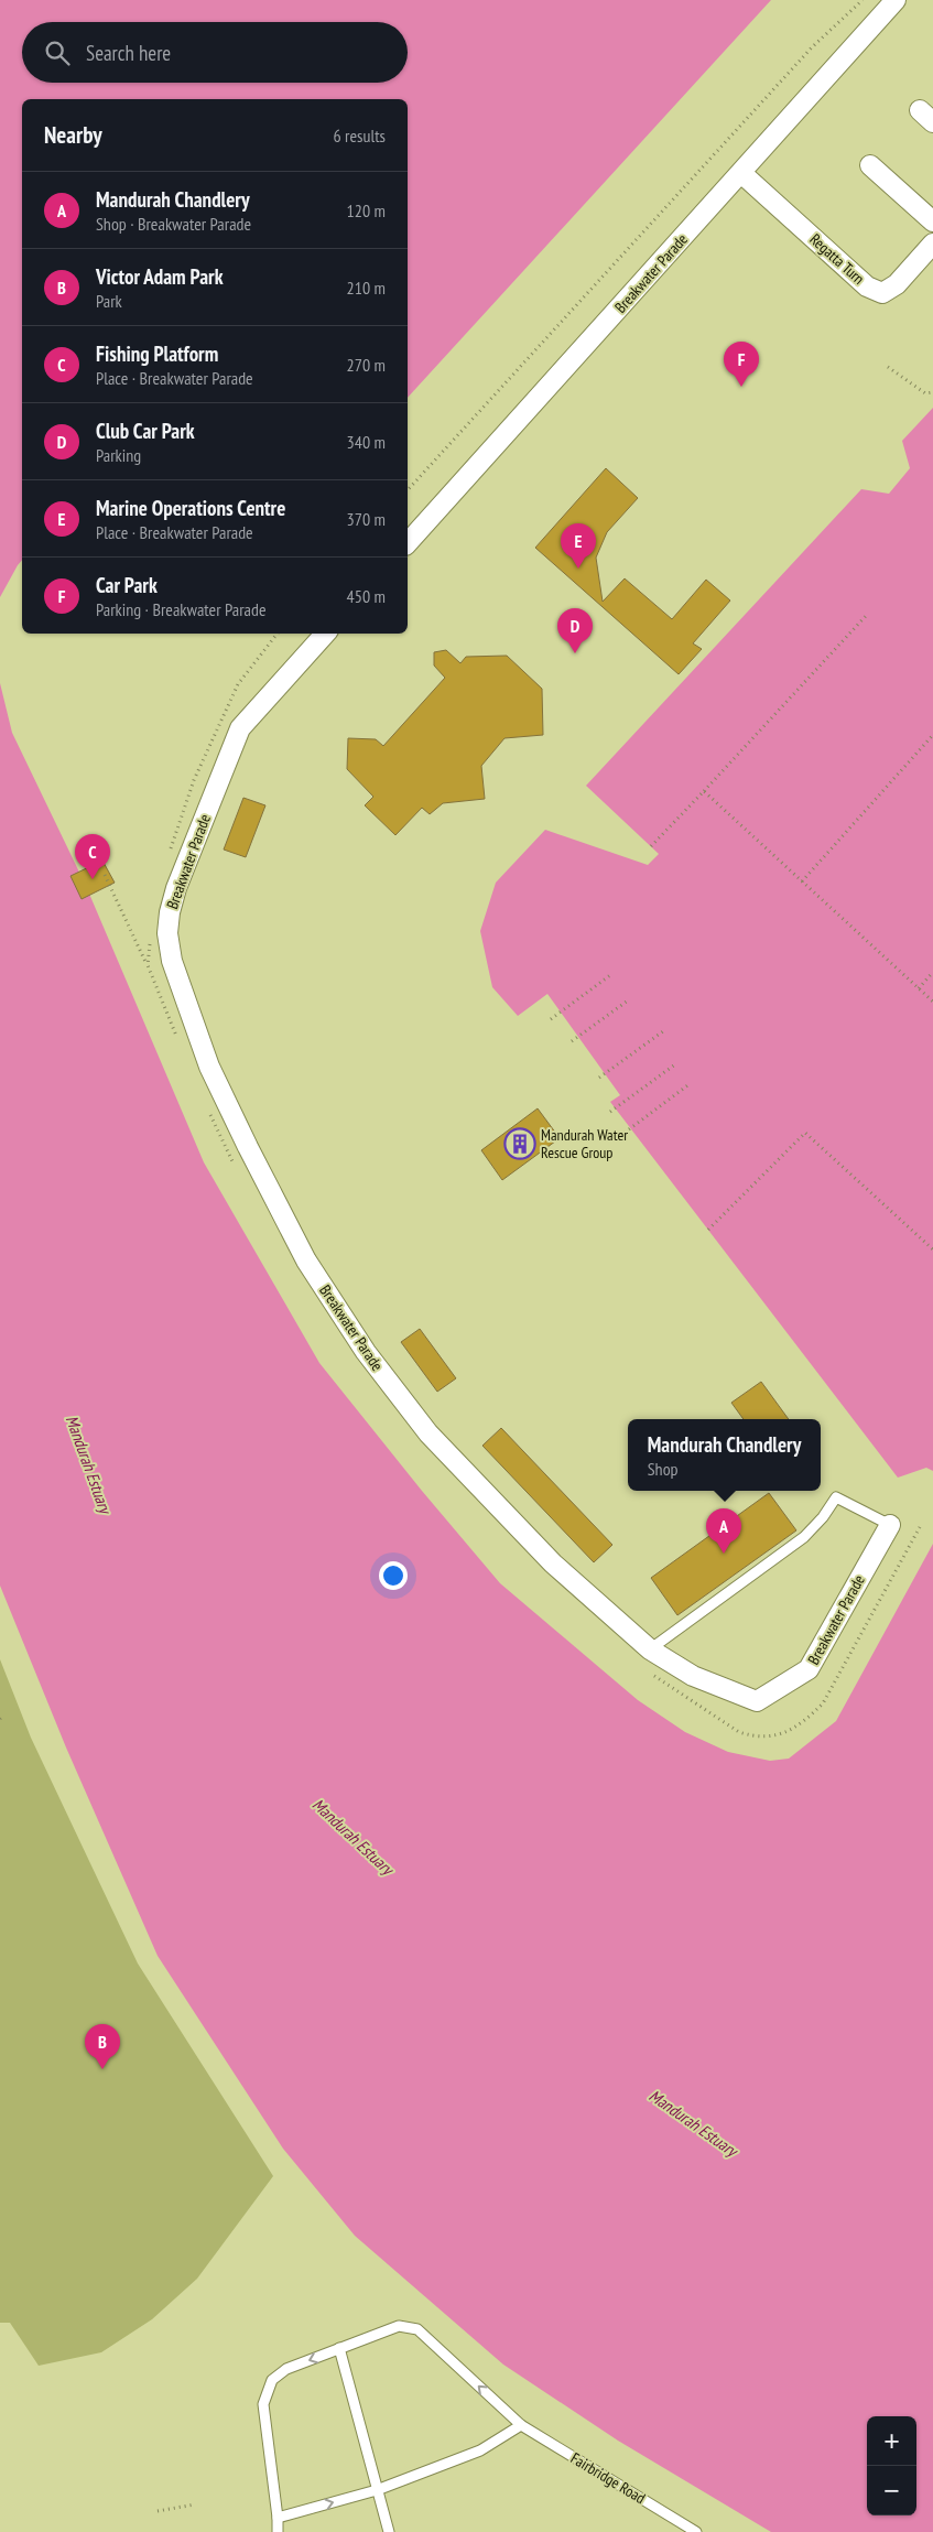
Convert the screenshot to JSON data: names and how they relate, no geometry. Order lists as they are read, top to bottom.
{
  "streets": {
    "street": ["Regatta Turn", "Breakwater Parade"],
    "lane": ["Fairbridge Road"]
  },
  "crossings": [
    ["Regatta Turn", "Breakwater Parade"]
  ],
  "water": ["Mandurah Estuary"],
  "places": {
    "building": ["Mandurah Water Rescue Group"]
  },
  "page": {
    "search": "Search here",
    "heading": ["Nearby", "6 results"],
    "list": [
      {
        "mark": "A",
        "name": "Mandurah Chandlery",
        "note": "Shop · Breakwater Parade",
        "value": "120 m"
      },
      {
        "mark": "B",
        "name": "Victor Adam Park",
        "note": "Park",
        "value": "210 m"
      },
      {
        "mark": "C",
        "name": "Fishing Platform",
        "note": "Place · Breakwater Parade",
        "value": "270 m"
      },
      {
        "mark": "D",
        "name": "Club Car Park",
        "note": "Parking",
        "value": "340 m"
      },
      {
        "mark": "E",
        "name": "Marine Operations Centre",
        "note": "Place · Breakwater Parade",
        "value": "370 m"
      },
      {
        "mark": "F",
        "name": "Car Park",
        "note": "Parking · Breakwater Parade",
        "value": "450 m"
      }
    ],
    "pins": [
      "F",
      "E",
      "D",
      "C",
      "A",
      "B"
    ],
    "popup": ["Mandurah Chandlery", "Shop"],
    "map_buttons": ["+", "−"]
  }
}
